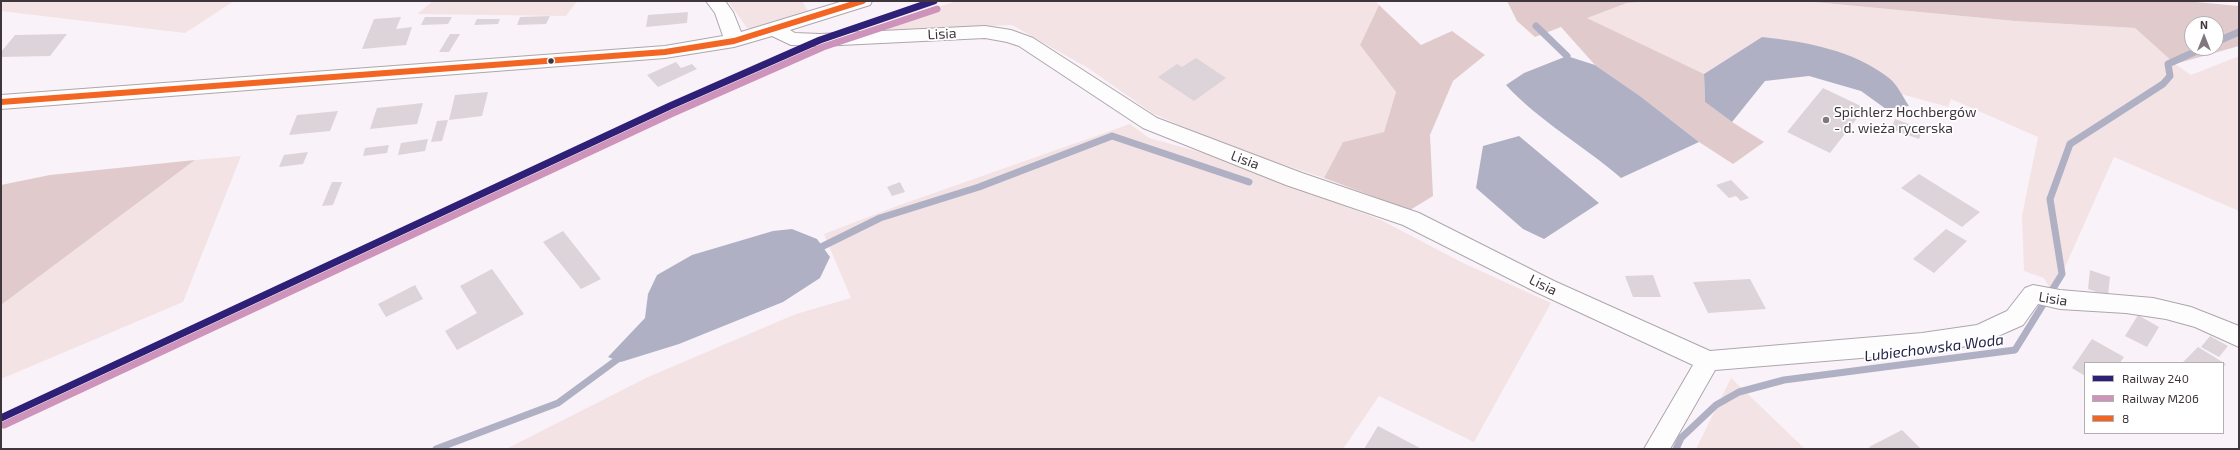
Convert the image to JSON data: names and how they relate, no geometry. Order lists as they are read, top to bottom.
{
  "streets": {
    "street": ["Lisia"]
  },
  "water": ["Lubiechowska Woda"],
  "places": ["Spichlerz Hochbergów - d. wieża rycerska"],
  "lines": ["rail line 240", "transit line 8", "rail line M206"],
  "legend": ["Railway 240", "Railway M206", "8"],
  "north": "top"
}
